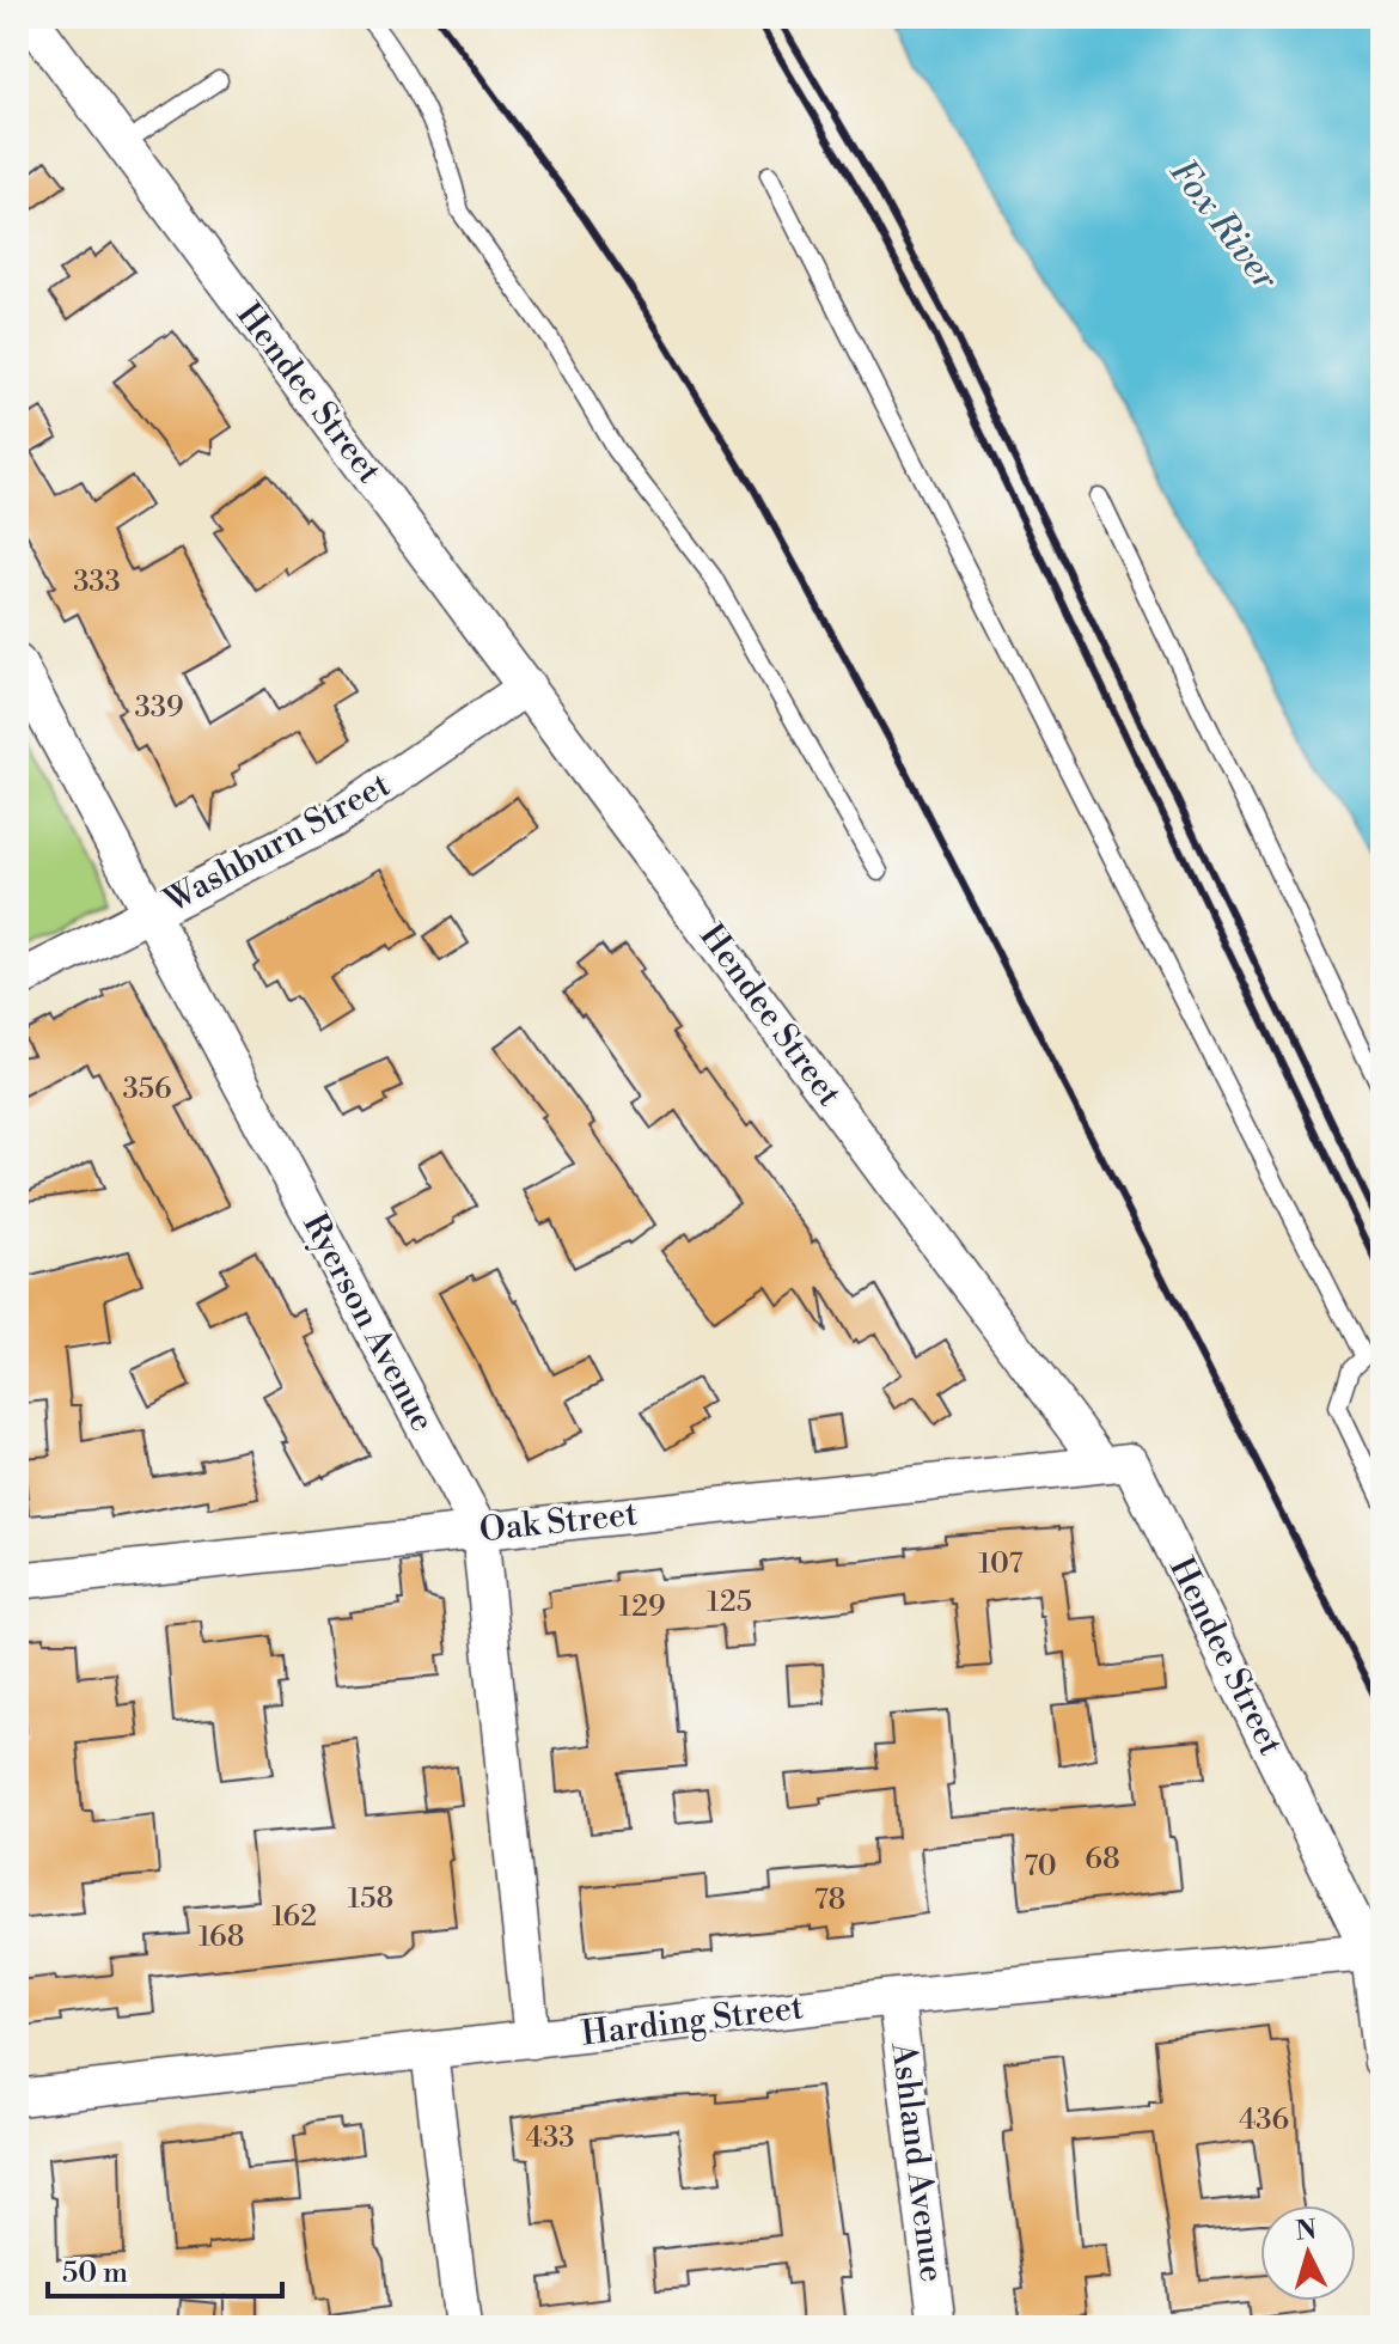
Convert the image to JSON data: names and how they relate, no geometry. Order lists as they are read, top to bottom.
{
  "streets": {
    "street": [
      "Hendee Street",
      "Washburn Street",
      "Ryerson Avenue",
      "Oak Street",
      "Harding Street",
      "Ashland Avenue"
    ]
  },
  "crossings": [
    ["Hendee Street", "Washburn Street"],
    ["Hendee Street", "Oak Street"],
    ["Hendee Street", "Harding Street"],
    ["Washburn Street", "Ryerson Avenue"],
    ["Ryerson Avenue", "Oak Street"],
    ["Ryerson Avenue", "Harding Street"],
    ["Harding Street", "Ashland Avenue"]
  ],
  "water": ["Fox River"],
  "house_numbers": [
    "333",
    "339",
    "356",
    "107",
    "125",
    "129",
    "68",
    "70",
    "158",
    "78",
    "162",
    "168",
    "436",
    "433"
  ],
  "scale_bar": "50 m",
  "north": "top"
}
